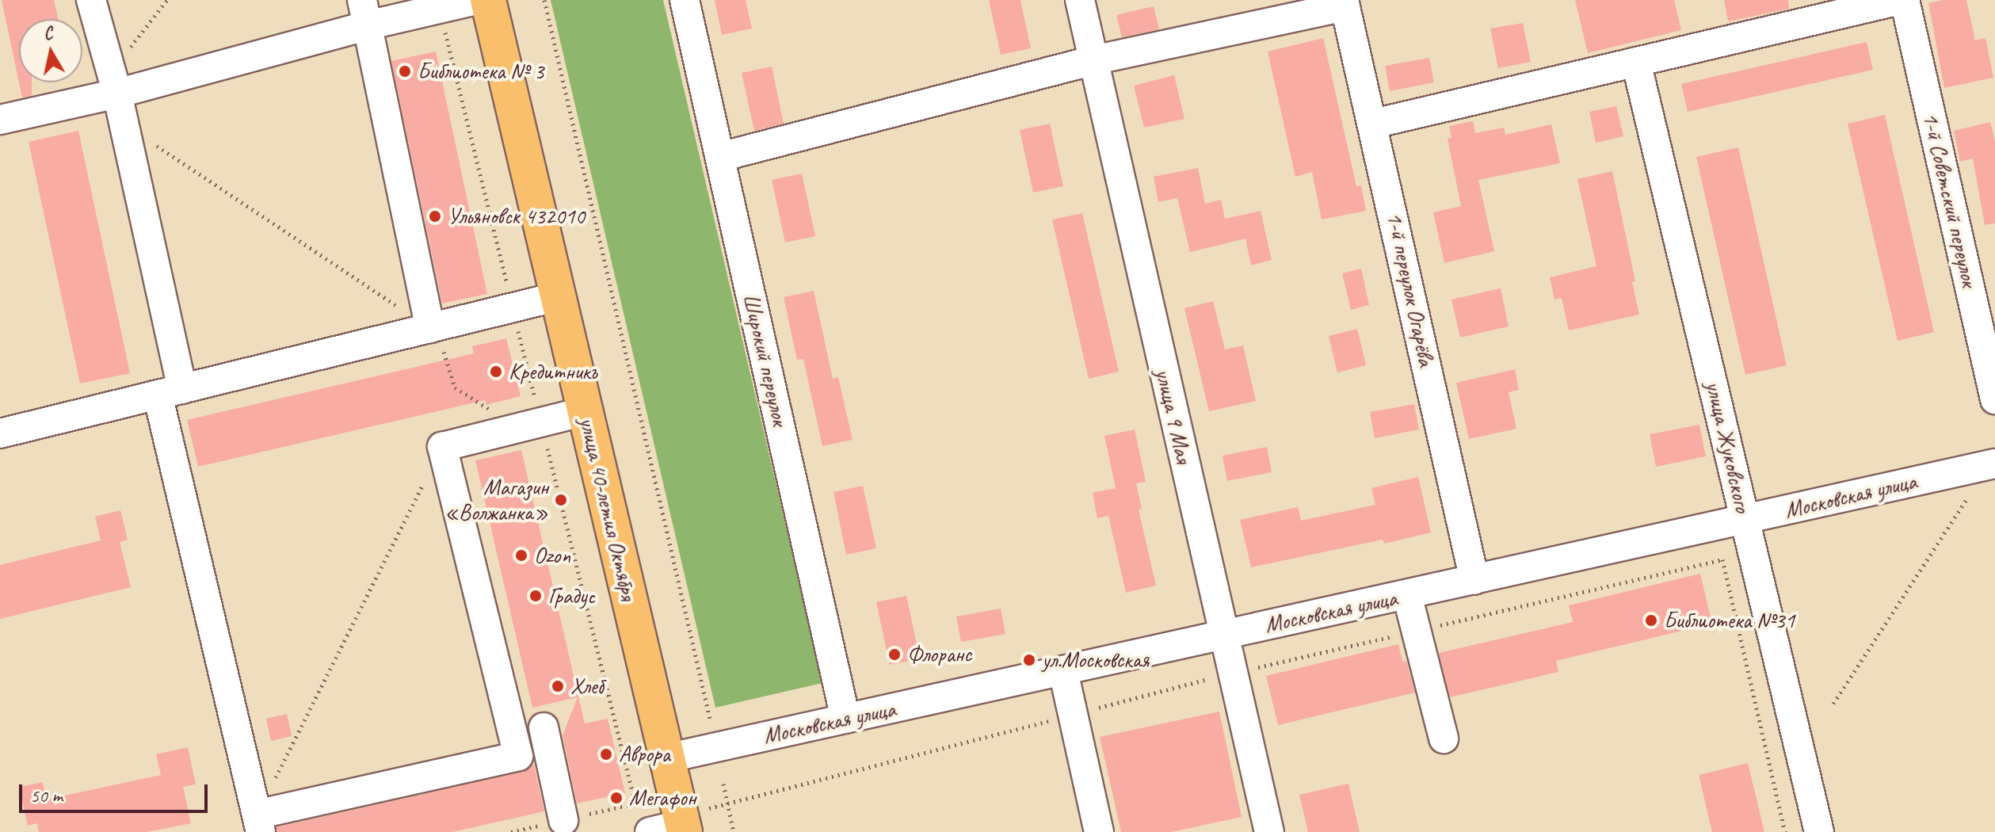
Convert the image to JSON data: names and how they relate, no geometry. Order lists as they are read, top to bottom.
{
  "streets": {
    "main road": ["улица 40-летия Октября"],
    "street": [
      "1-й Советский переулок",
      "1-й переулок Огарёва",
      "Широкий переулок",
      "улица 9 Мая",
      "улица Жуковского",
      "Московская улица"
    ]
  },
  "crossings": [
    ["1-й переулок Огарёва", "Московская улица"],
    ["Широкий переулок", "Московская улица"],
    ["улица 9 Мая", "Московская улица"],
    ["улица Жуковского", "Московская улица"],
    ["Московская улица", "улица 40-летия Октября"]
  ],
  "places": [
    "Библиотека № 3",
    "Ульяновск 432010",
    "Кредитникъ",
    "Магазин «Волжанка»",
    "Ozon",
    "Градус",
    "Библиотека №31",
    "Флоранс",
    "ул.Московская",
    "Хлеб",
    "Аврора",
    "Мегафон"
  ],
  "scale_bar": "50 m",
  "north": "top"
}
